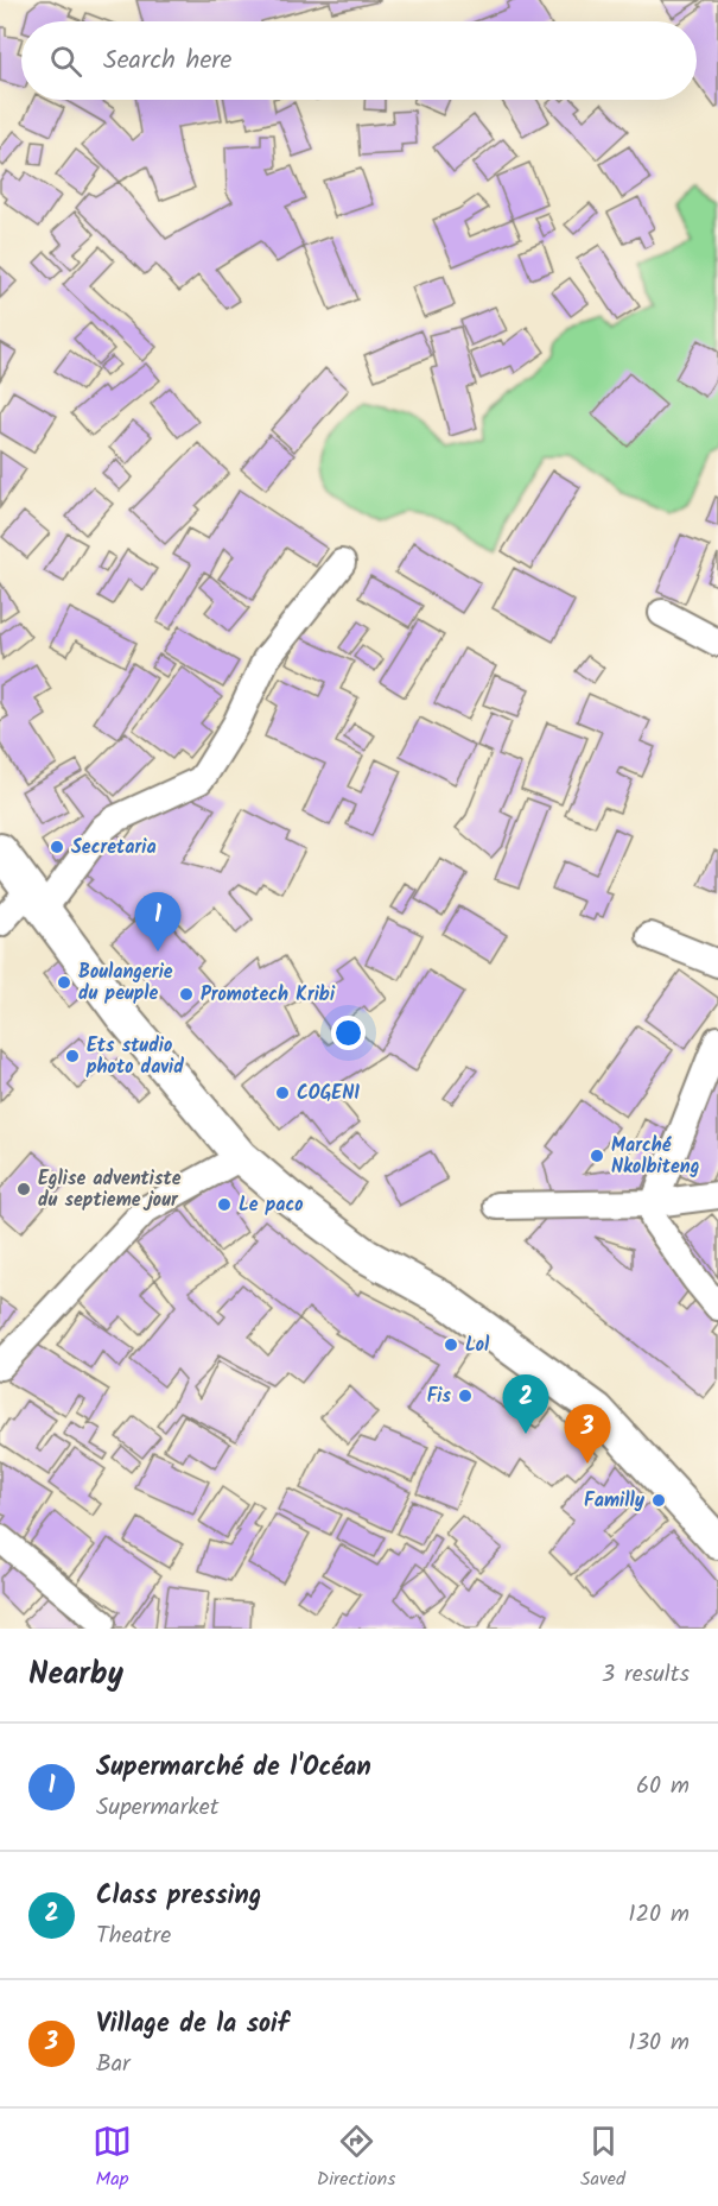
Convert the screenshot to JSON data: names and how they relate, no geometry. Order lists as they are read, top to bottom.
{
  "places": [
    "Secretaria",
    "Boulangerie du peuple",
    "Promotech Kribi",
    "Ets studio photo david",
    "COGENI",
    "Marché Nkolbiteng",
    "Eglise adventiste du septieme jour",
    "Le paco",
    "Lol",
    "Fis",
    "Familly"
  ],
  "page": {
    "search": "Search here",
    "pins": ["1", "2", "3"],
    "heading": ["Nearby", "3 results"],
    "list": [
      {
        "mark": "1",
        "name": "Supermarché de l'Océan",
        "note": "Supermarket",
        "value": "60 m"
      },
      {
        "mark": "2",
        "name": "Class pressing",
        "note": "Theatre",
        "value": "120 m"
      },
      {
        "mark": "3",
        "name": "Village de la soif",
        "note": "Bar",
        "value": "130 m"
      }
    ],
    "nav": ["Map", "Directions", "Saved"]
  }
}
